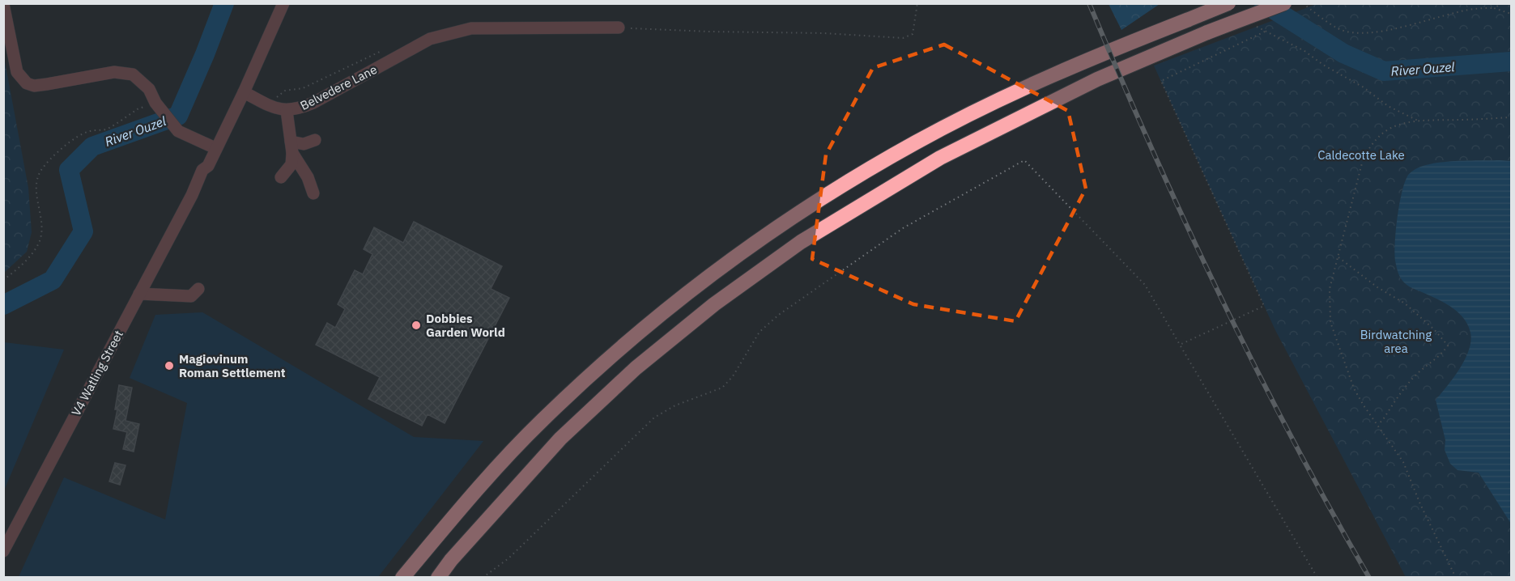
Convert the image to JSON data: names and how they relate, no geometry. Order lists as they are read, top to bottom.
{
  "streets": {
    "street": ["Belvedere Lane", "V4 Watling Street"]
  },
  "crossings": [
    ["Belvedere Lane", "V4 Watling Street"]
  ],
  "water": ["River Ouzel"],
  "parks": ["Caldecotte Lake", "Birdwatching area"],
  "places": ["Dobbies Garden World", "Magiovinum Roman Settlement"]
}
